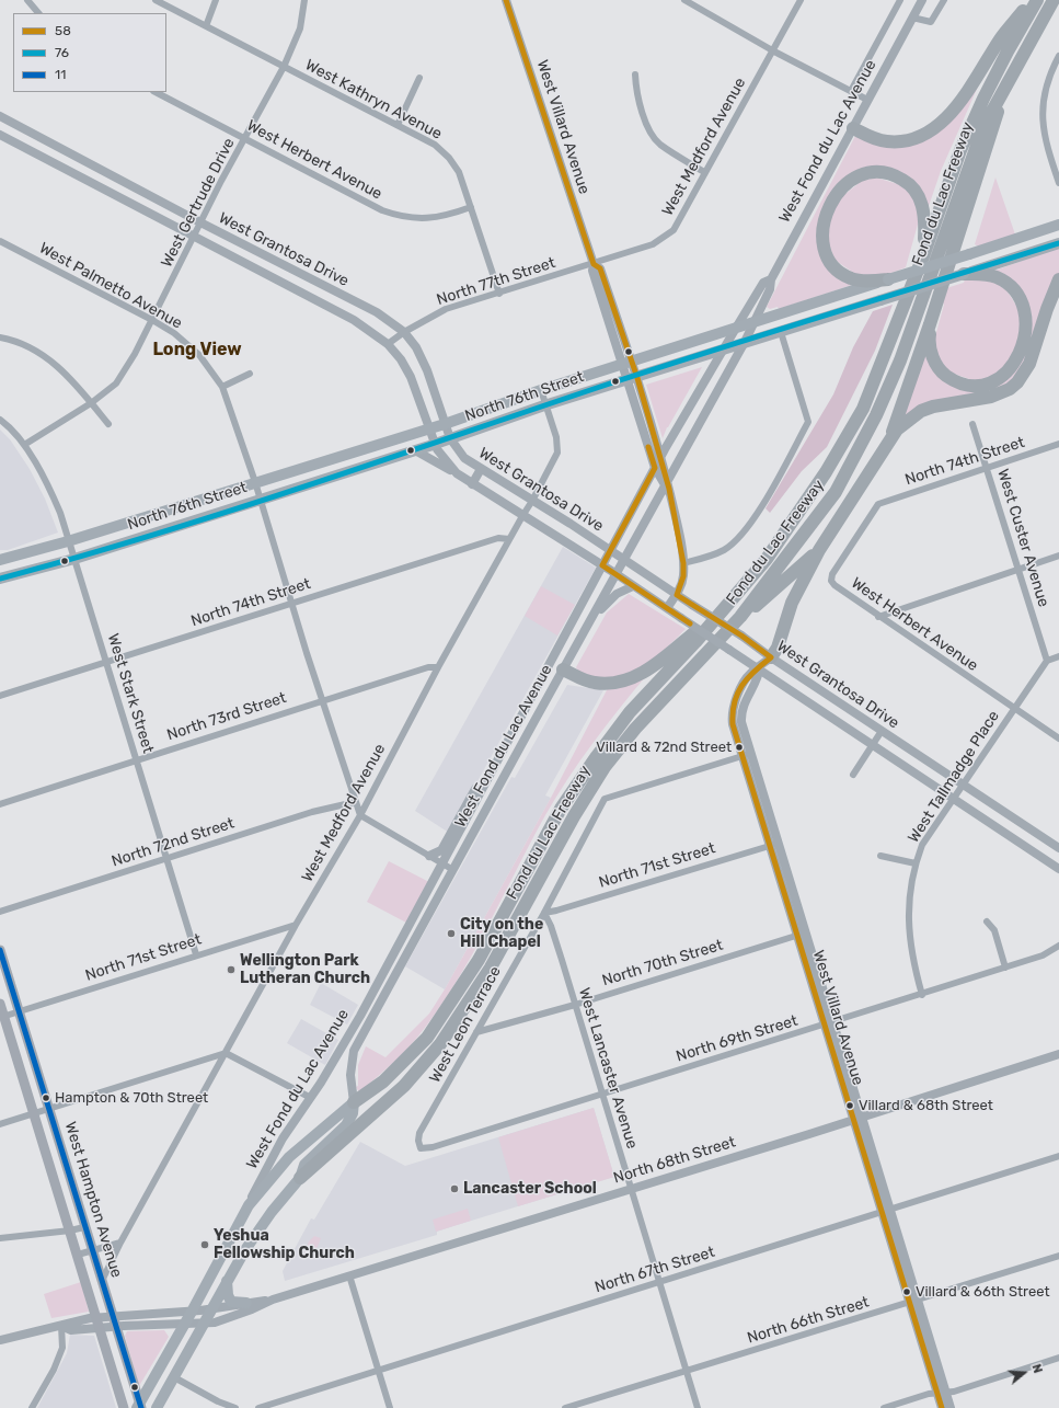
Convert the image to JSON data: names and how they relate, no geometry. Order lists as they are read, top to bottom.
{
  "streets": {
    "highway": ["Fond du Lac Freeway"],
    "main road": ["West Fond du Lac Avenue", "North 76th Street", "West Hampton Avenue"],
    "street": [
      "West Kathryn Avenue",
      "West Villard Avenue",
      "West Medford Avenue",
      "West Herbert Avenue",
      "West Gertrude Drive",
      "West Grantosa Drive",
      "North 77th Street",
      "West Palmetto Avenue",
      "North 74th Street",
      "West Custer Avenue",
      "West Stark Street",
      "North 73rd Street",
      "West Tallmadge Place",
      "North 72nd Street",
      "North 71st Street",
      "North 70th Street",
      "West Leon Terrace",
      "North 69th Street",
      "West Lancaster Avenue",
      "North 68th Street",
      "North 67th Street",
      "North 66th Street"
    ]
  },
  "crossings": [
    ["West Kathryn Avenue", "West Herbert Avenue"],
    ["West Kathryn Avenue", "West Gertrude Drive"],
    ["West Kathryn Avenue", "North 77th Street"],
    ["West Villard Avenue", "West Fond du Lac Avenue"],
    ["West Villard Avenue", "West Medford Avenue"],
    ["West Villard Avenue", "West Grantosa Drive"],
    ["West Villard Avenue", "North 77th Street"],
    ["West Villard Avenue", "North 76th Street"],
    ["West Villard Avenue", "North 71st Street"],
    ["West Villard Avenue", "North 70th Street"],
    ["West Villard Avenue", "West Leon Terrace"],
    ["West Villard Avenue", "North 69th Street"],
    ["West Villard Avenue", "North 68th Street"],
    ["West Villard Avenue", "North 67th Street"],
    ["West Villard Avenue", "North 66th Street"],
    ["West Fond du Lac Avenue", "Fond du Lac Freeway"],
    ["West Fond du Lac Avenue", "West Grantosa Drive"],
    ["West Fond du Lac Avenue", "North 76th Street"],
    ["West Fond du Lac Avenue", "North 68th Street"],
    ["West Fond du Lac Avenue", "West Hampton Avenue"],
    ["West Medford Avenue", "West Grantosa Drive"],
    ["West Medford Avenue", "North 77th Street"],
    ["West Medford Avenue", "West Palmetto Avenue"],
    ["West Medford Avenue", "North 76th Street"],
    ["West Medford Avenue", "North 74th Street"],
    ["West Medford Avenue", "North 73rd Street"],
    ["West Medford Avenue", "North 71st Street"],
    ["West Medford Avenue", "West Hampton Avenue"],
    ["West Herbert Avenue", "West Gertrude Drive"],
    ["West Herbert Avenue", "North 74th Street"],
    ["West Herbert Avenue", "West Tallmadge Place"],
    ["West Gertrude Drive", "West Grantosa Drive"],
    ["West Gertrude Drive", "West Palmetto Avenue"],
    ["West Gertrude Drive", "West Stark Street"],
    ["West Grantosa Drive", "North 77th Street"],
    ["West Grantosa Drive", "North 76th Street"],
    ["West Grantosa Drive", "West Tallmadge Place"],
    ["West Palmetto Avenue", "North 76th Street"],
    ["West Palmetto Avenue", "North 74th Street"],
    ["West Palmetto Avenue", "North 73rd Street"],
    ["West Palmetto Avenue", "North 72nd Street"],
    ["North 76th Street", "West Stark Street"],
    ["North 74th Street", "West Custer Avenue"],
    ["North 74th Street", "West Stark Street"],
    ["West Custer Avenue", "West Tallmadge Place"],
    ["West Stark Street", "North 73rd Street"],
    ["West Stark Street", "North 72nd Street"],
    ["West Stark Street", "North 71st Street"],
    ["West Tallmadge Place", "North 69th Street"],
    ["North 71st Street", "West Leon Terrace"],
    ["North 71st Street", "West Lancaster Avenue"],
    ["North 71st Street", "West Hampton Avenue"],
    ["North 70th Street", "West Leon Terrace"],
    ["North 70th Street", "West Lancaster Avenue"],
    ["West Leon Terrace", "North 69th Street"],
    ["West Leon Terrace", "West Lancaster Avenue"],
    ["North 69th Street", "West Lancaster Avenue"],
    ["West Lancaster Avenue", "North 68th Street"],
    ["West Lancaster Avenue", "North 67th Street"],
    ["West Lancaster Avenue", "North 66th Street"],
    ["North 68th Street", "West Hampton Avenue"]
  ],
  "districts": ["Long View"],
  "places": [
    "Villard & 72nd Street",
    "City on the Hill Chapel",
    "Wellington Park Lutheran Church",
    "Hampton & 70th Street",
    "Villard & 68th Street",
    "Lancaster School",
    "Yeshua Fellowship Church",
    "Villard & 66th Street"
  ],
  "lines": ["transit line 58", "transit line 76", "transit line 11"],
  "legend": ["58", "76", "11"],
  "north": "right"
}
